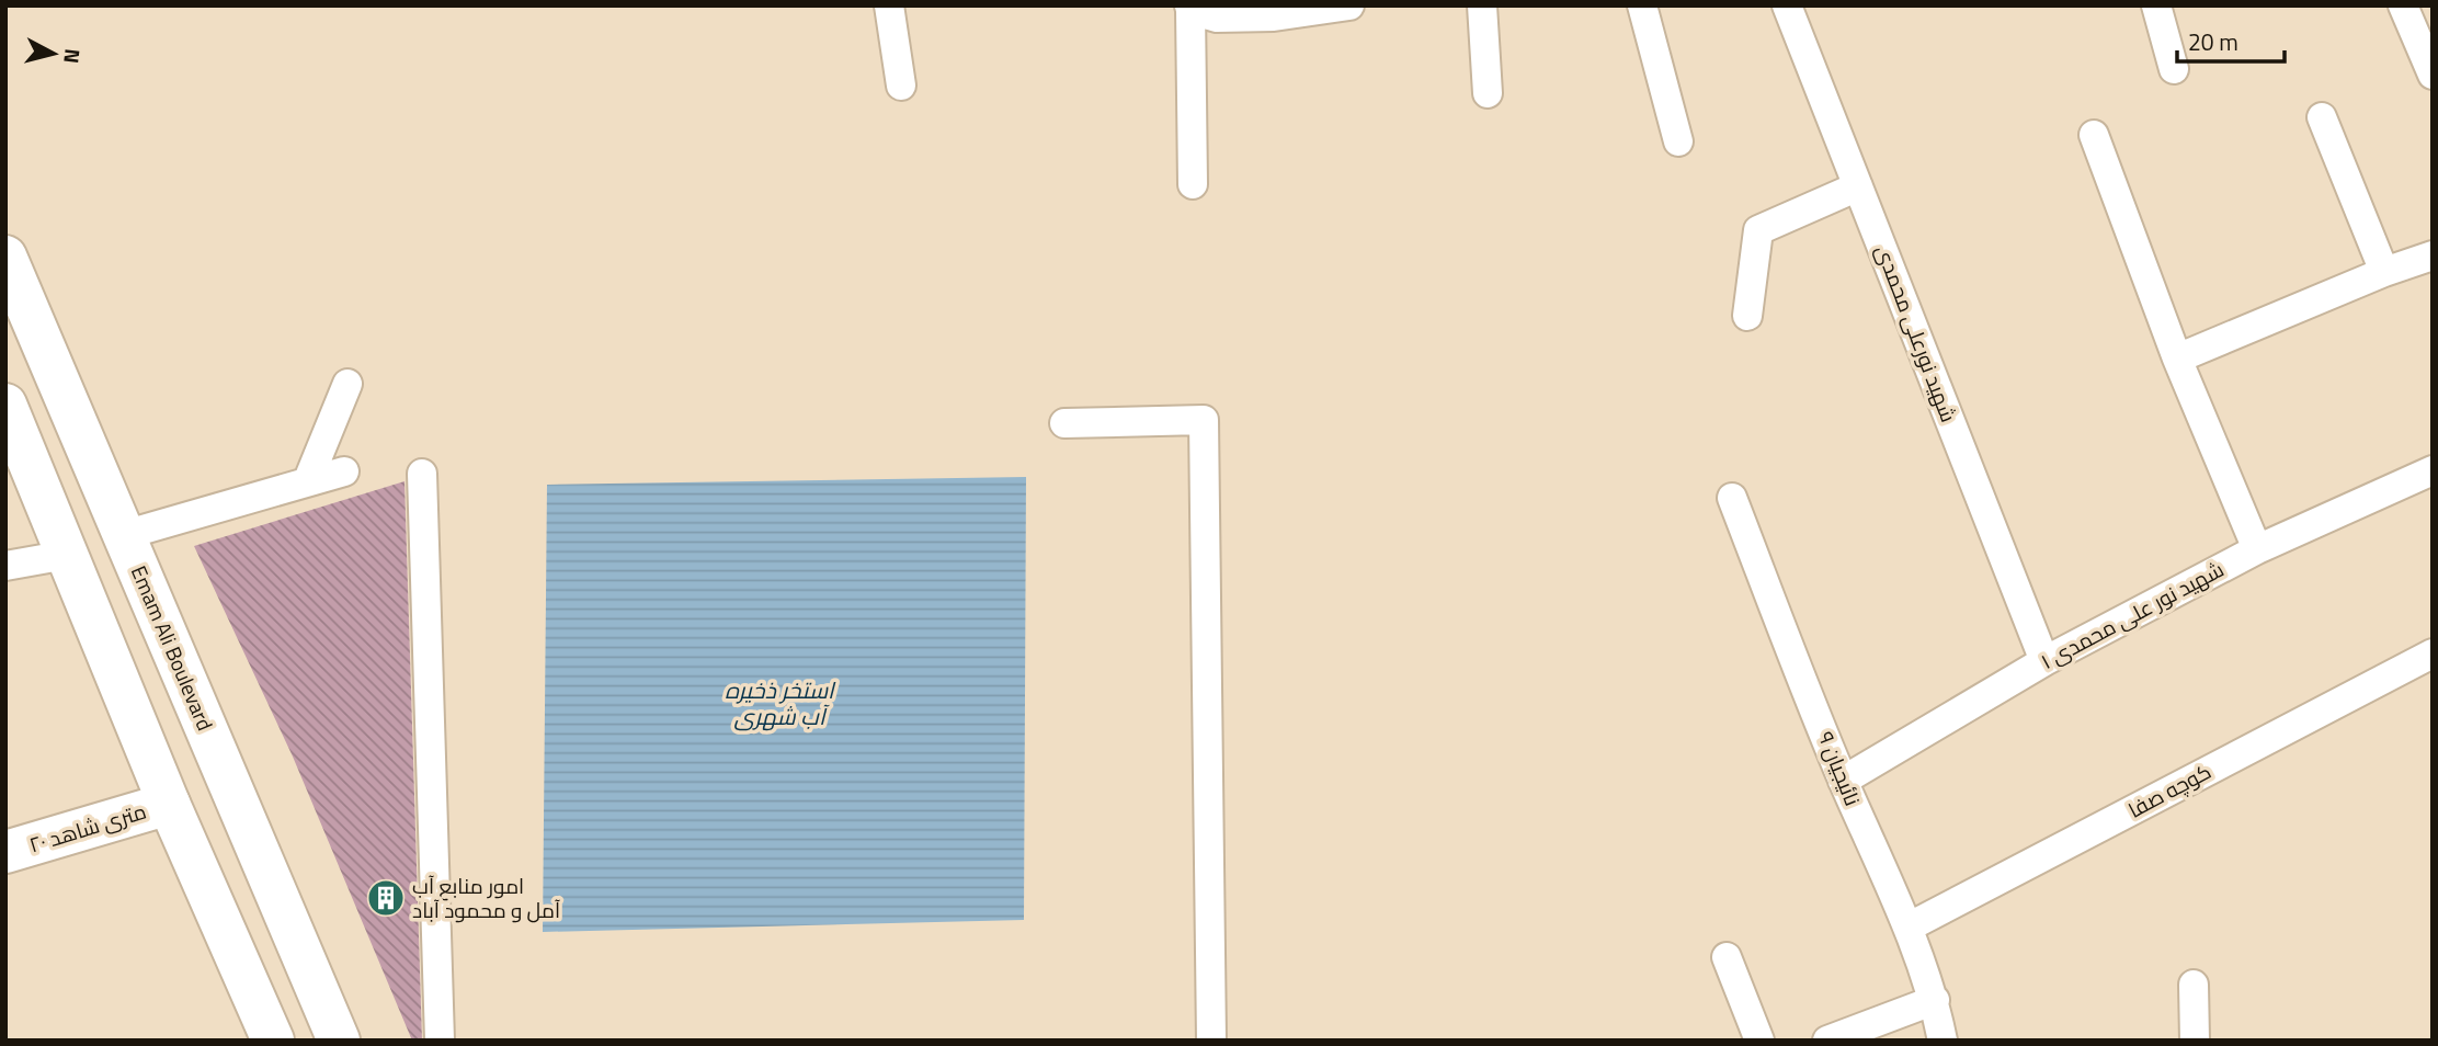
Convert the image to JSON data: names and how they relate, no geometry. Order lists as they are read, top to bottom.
{
  "streets": {
    "main road": ["Emam Ali Boulevard", "۲۰ متری شاهد"],
    "street": [
      "شهید نورعلی محمدی",
      "شهید نور علی محمدی ۱",
      "نائیجیان ۹",
      "کوچه صفا"
    ]
  },
  "crossings": [
    ["شهید نورعلی محمدی", "شهید نور علی محمدی ۱"],
    ["شهید نور علی محمدی ۱", "نائیجیان ۹"],
    ["نائیجیان ۹", "کوچه صفا"]
  ],
  "water": ["استخر ذخیره آب شهری"],
  "places": {
    "building": ["امور منابع آب آمل و محمود آباد"]
  },
  "scale_bar": "20 m",
  "north": "right"
}
